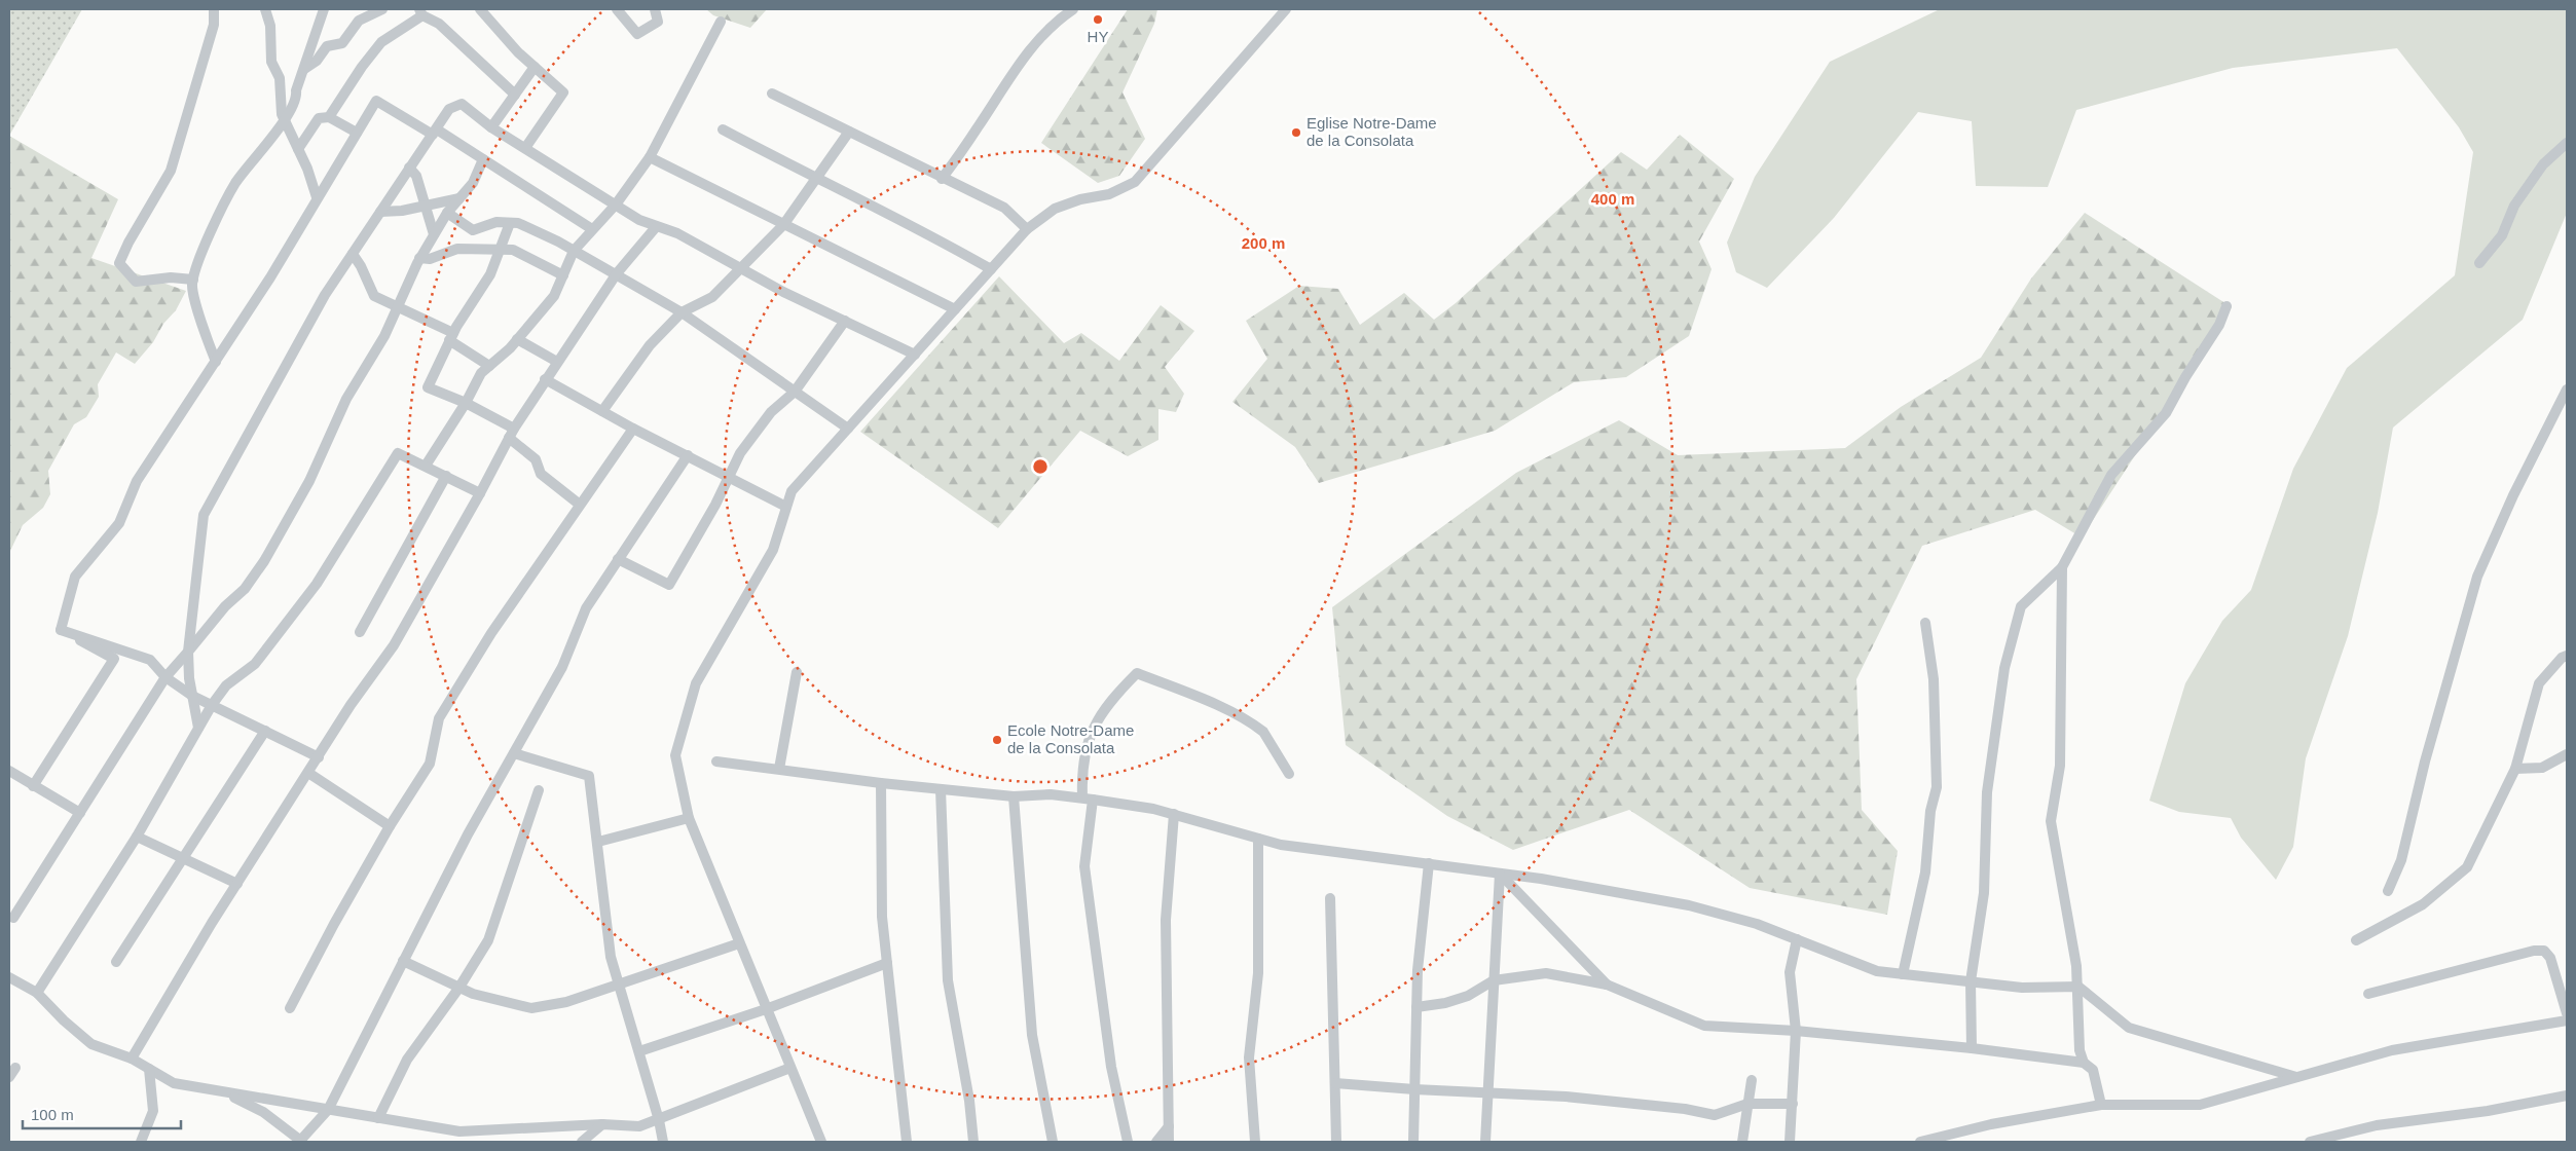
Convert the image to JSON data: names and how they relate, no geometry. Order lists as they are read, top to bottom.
{
  "places": ["HY", "Eglise Notre-Dame de la Consolata", "Ecole Notre-Dame de la Consolata"],
  "scale_bar": "100 m",
  "rings": ["400 m", "200 m"]
}
